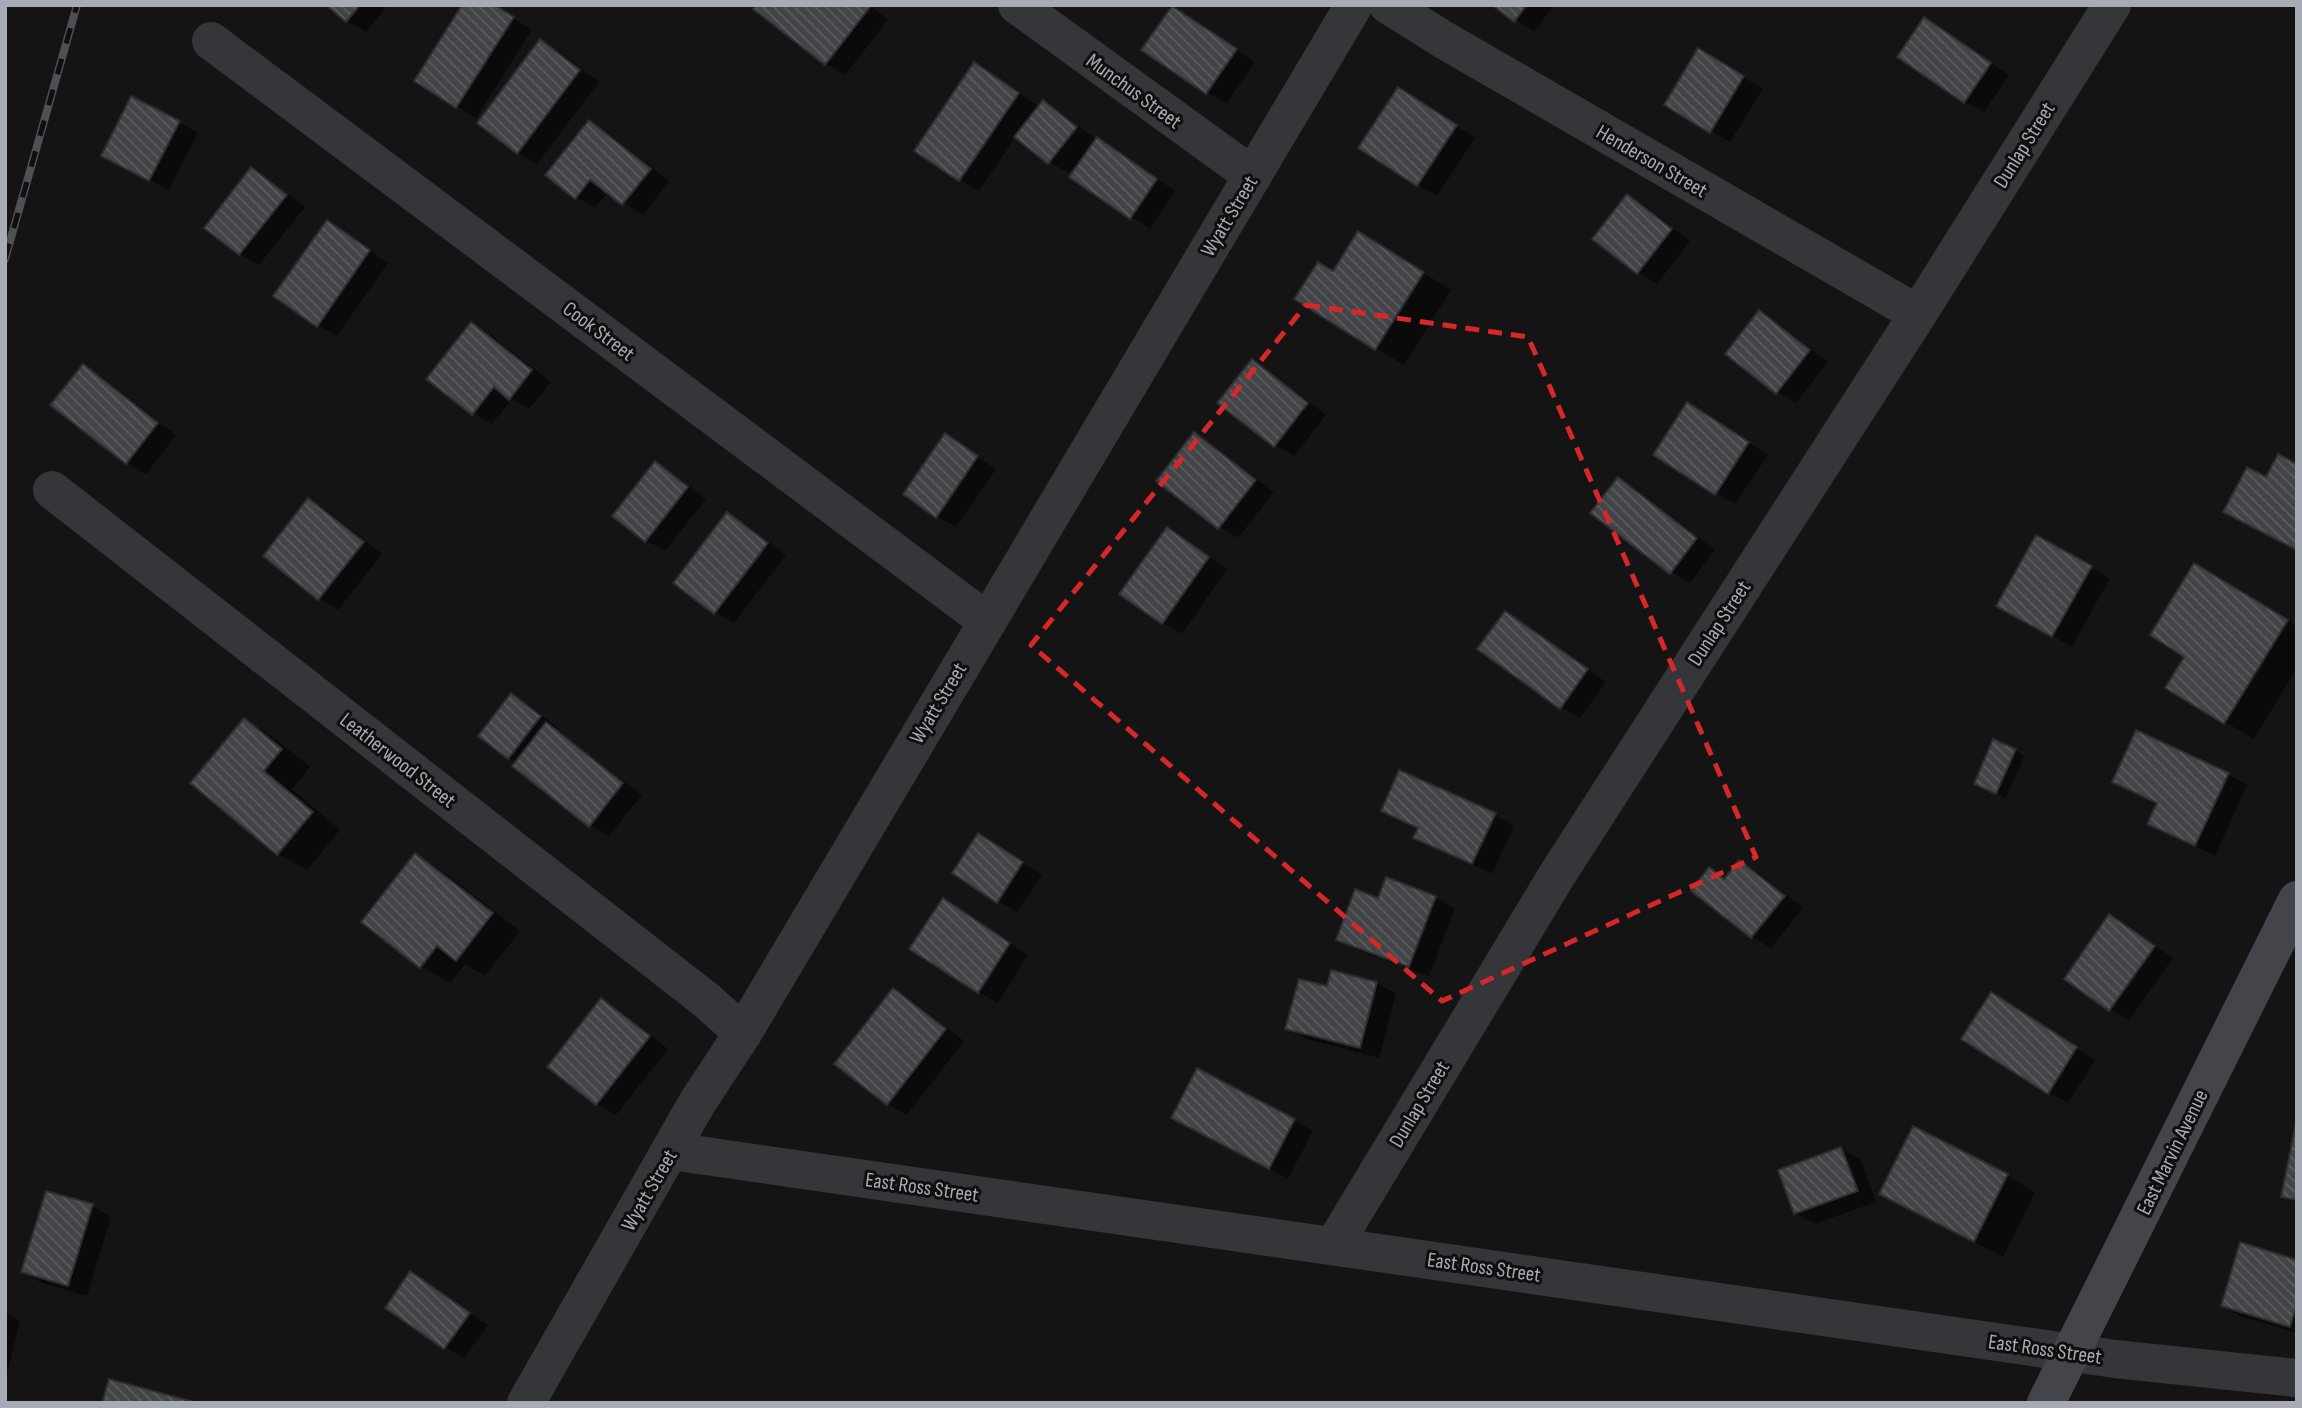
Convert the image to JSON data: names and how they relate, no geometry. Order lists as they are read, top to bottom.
{
  "streets": {
    "main road": ["East Marvin Avenue"],
    "street": [
      "Munchus Street",
      "Dunlap Street",
      "Henderson Street",
      "Wyatt Street",
      "Cook Street",
      "Leatherwood Street",
      "East Ross Street"
    ]
  },
  "crossings": [
    ["Munchus Street", "Wyatt Street"],
    ["Dunlap Street", "Henderson Street"],
    ["Dunlap Street", "East Ross Street"],
    ["Wyatt Street", "Cook Street"],
    ["Wyatt Street", "Leatherwood Street"],
    ["Wyatt Street", "East Ross Street"],
    ["East Marvin Avenue", "East Ross Street"]
  ]
}
